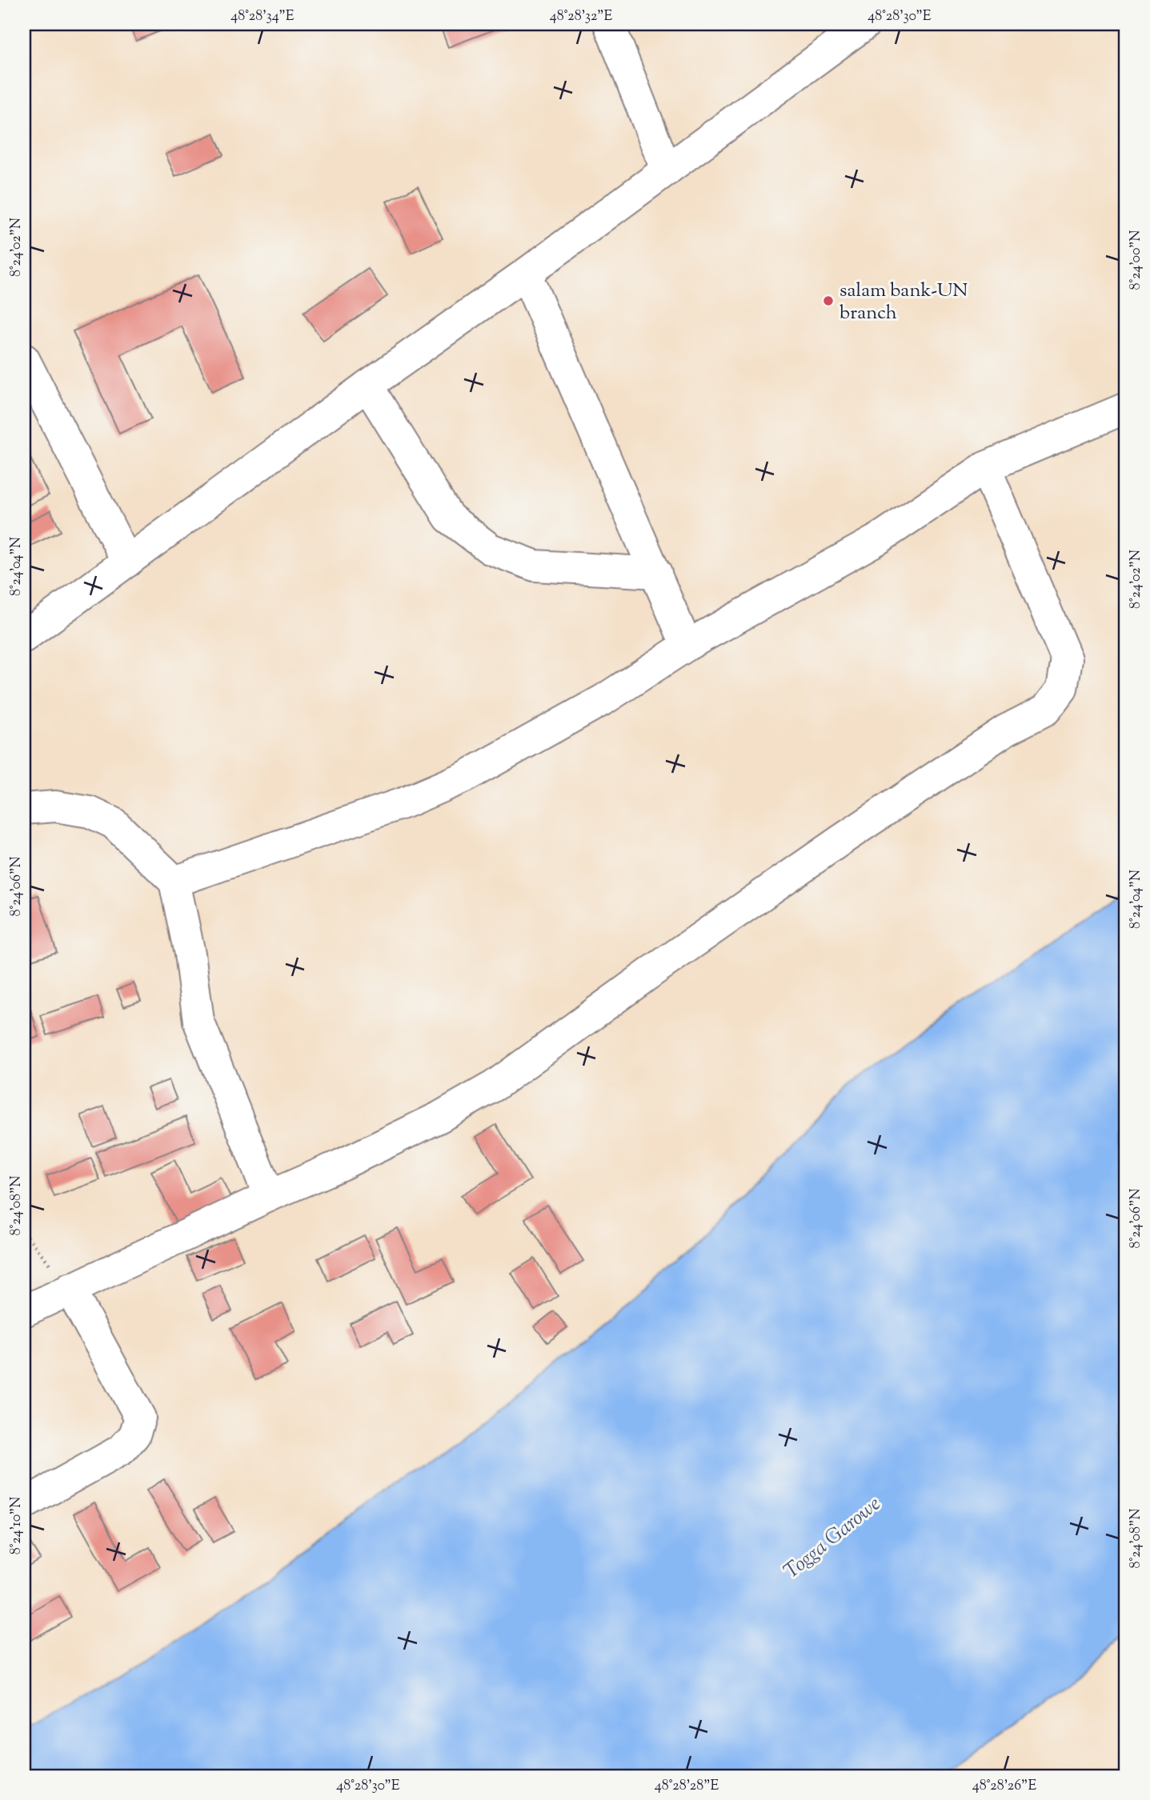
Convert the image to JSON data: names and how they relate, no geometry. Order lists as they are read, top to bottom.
{
  "water": ["Togga Garowe"],
  "places": ["salam bank-UN branch"],
  "coordinates": [
    "48°28'34\"E",
    "48°28'32\"E",
    "48°28'30\"E",
    "8°24'02\"N",
    "8°24'00\"N",
    "8°24'04\"N",
    "8°24'06\"N",
    "8°24'08\"N",
    "8°24'10\"N",
    "48°28'28\"E",
    "48°28'26\"E"
  ]
}
